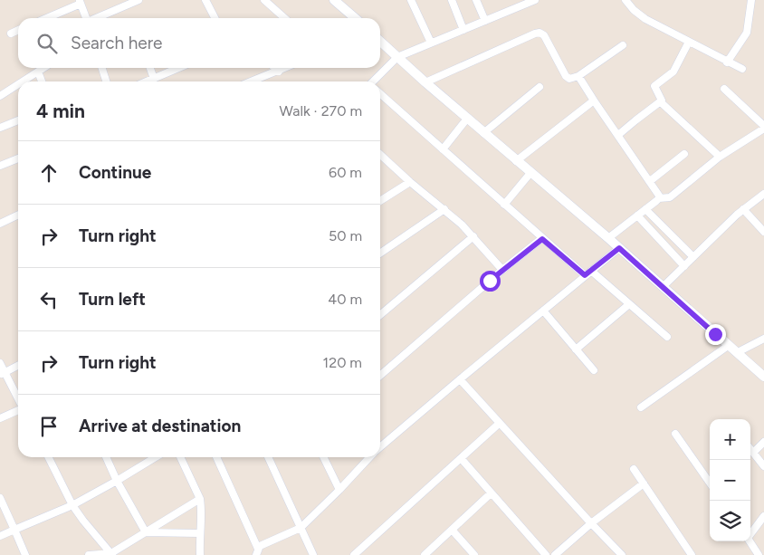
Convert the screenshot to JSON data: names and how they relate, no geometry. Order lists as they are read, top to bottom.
{
  "page": {
    "search": "Search here",
    "heading": ["4 min", "Walk · 270 m"],
    "list": [
      ["Continue", "60 m"],
      ["Turn right", "50 m"],
      ["Turn left", "40 m"],
      ["Turn right", "120 m"],
      "Arrive at destination"
    ],
    "map_buttons": ["+", "−"]
  }
}
